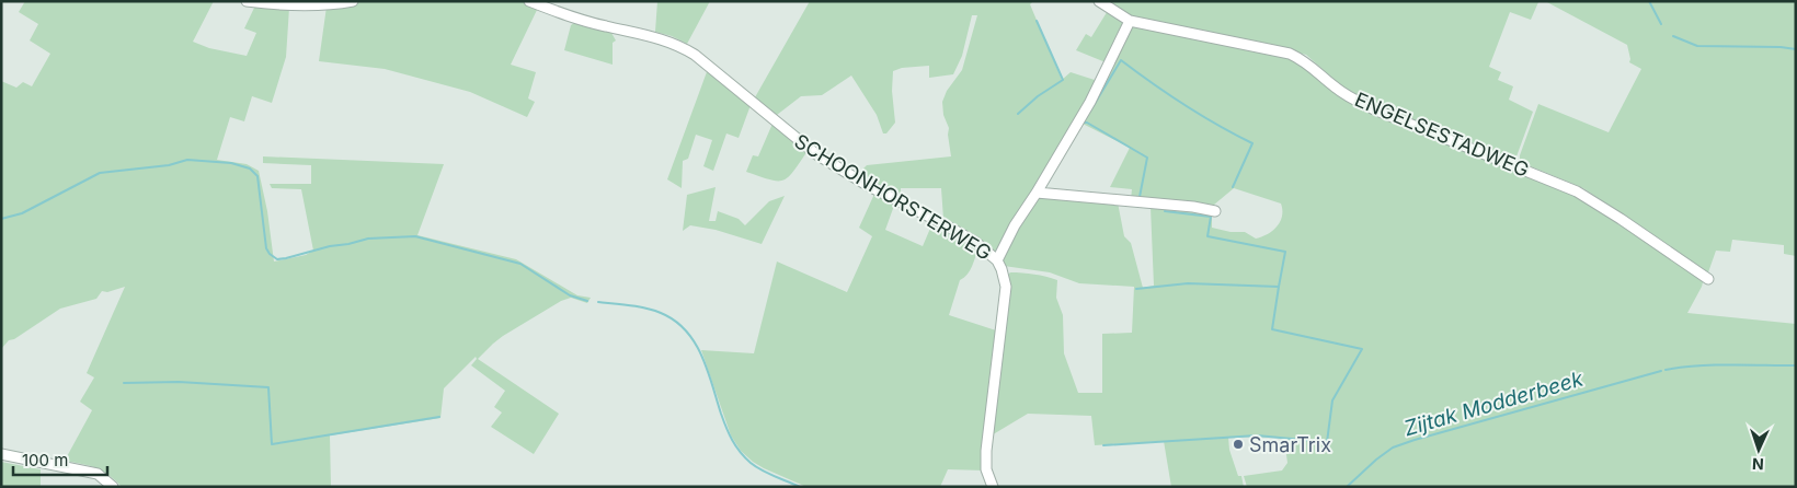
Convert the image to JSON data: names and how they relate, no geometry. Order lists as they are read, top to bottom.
{
  "streets": {
    "street": ["ENGELSESTADWEG", "SCHOONHORSTERWEG"]
  },
  "water": ["Zijtak Modderbeek"],
  "places": ["SmarTrix"],
  "scale_bar": "100 m",
  "north": "bottom"
}
